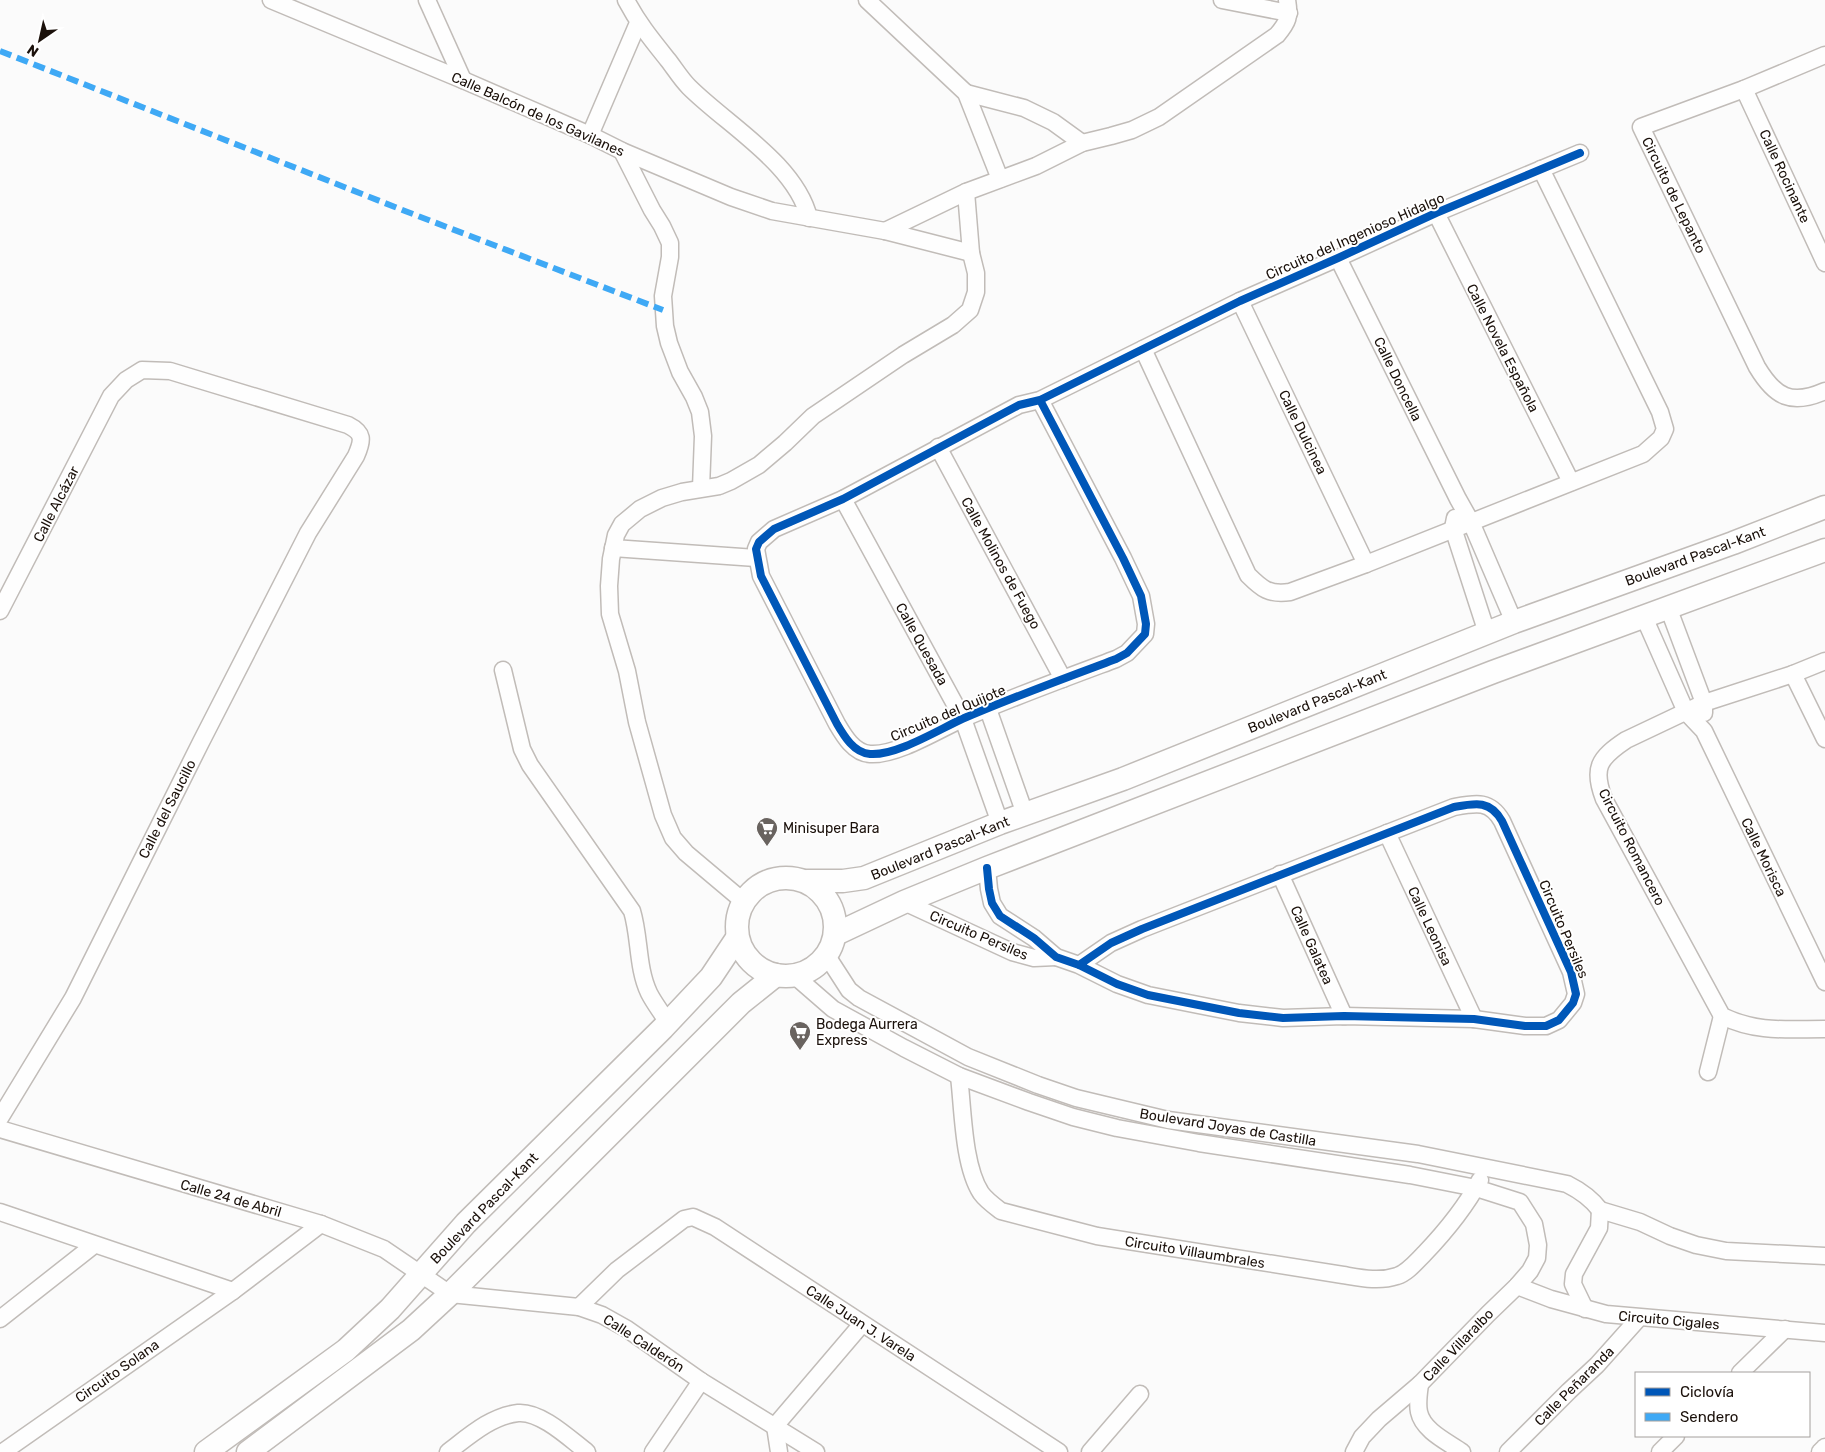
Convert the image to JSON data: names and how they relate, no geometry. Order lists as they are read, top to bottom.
{
  "streets": {
    "street": [
      "Calle Balcón de los Gavilanes",
      "Calle Rocinante",
      "Circuito de Lepanto",
      "Circuito del Ingenioso Hidalgo",
      "Calle Novela Española",
      "Calle Doncella",
      "Calle Dulcinea",
      "Calle Alcázar",
      "Boulevard Pascal-Kant",
      "Calle Molinos de Fuego",
      "Calle Quesada",
      "Circuito del Quijote",
      "Calle del Saucillo",
      "Circuito Romancero",
      "Calle Morisca",
      "Calle Leonisa",
      "Circuito Persiles",
      "Calle Galatea",
      "Boulevard Joyas de Castilla",
      "Calle 24 de Abril",
      "Circuito Villaumbrales",
      "Circuito Cigales",
      "Calle Juan J. Varela",
      "Calle Calderón",
      "Calle Villaralbo",
      "Circuito Solana",
      "Calle Peñaranda"
    ]
  },
  "crossings": [
    ["Calle Rocinante", "Circuito de Lepanto"],
    ["Circuito del Ingenioso Hidalgo", "Calle Novela Española"],
    ["Circuito del Ingenioso Hidalgo", "Calle Doncella"],
    ["Circuito del Ingenioso Hidalgo", "Calle Dulcinea"],
    ["Calle Doncella", "Boulevard Pascal-Kant"],
    ["Calle Alcázar", "Calle del Saucillo"],
    ["Boulevard Pascal-Kant", "Calle Quesada"],
    ["Boulevard Pascal-Kant", "Boulevard Joyas de Castilla"],
    ["Boulevard Pascal-Kant", "Calle 24 de Abril"],
    ["Calle Molinos de Fuego", "Circuito del Quijote"],
    ["Calle Quesada", "Circuito del Quijote"],
    ["Circuito Romancero", "Calle Morisca"],
    ["Calle Leonisa", "Circuito Persiles"],
    ["Circuito Persiles", "Calle Galatea"],
    ["Boulevard Joyas de Castilla", "Circuito Villaumbrales"],
    ["Boulevard Joyas de Castilla", "Calle Villaralbo"],
    ["Calle 24 de Abril", "Calle Calderón"],
    ["Calle 24 de Abril", "Circuito Solana"],
    ["Circuito Cigales", "Calle Villaralbo"],
    ["Circuito Cigales", "Calle Peñaranda"],
    ["Calle Juan J. Varela", "Calle Calderón"]
  ],
  "places": {
    "supermarket": ["Minisuper Bara", "Bodega Aurrera Express"]
  },
  "legend": ["Ciclovía", "Sendero"],
  "north": "bottom left"
}
